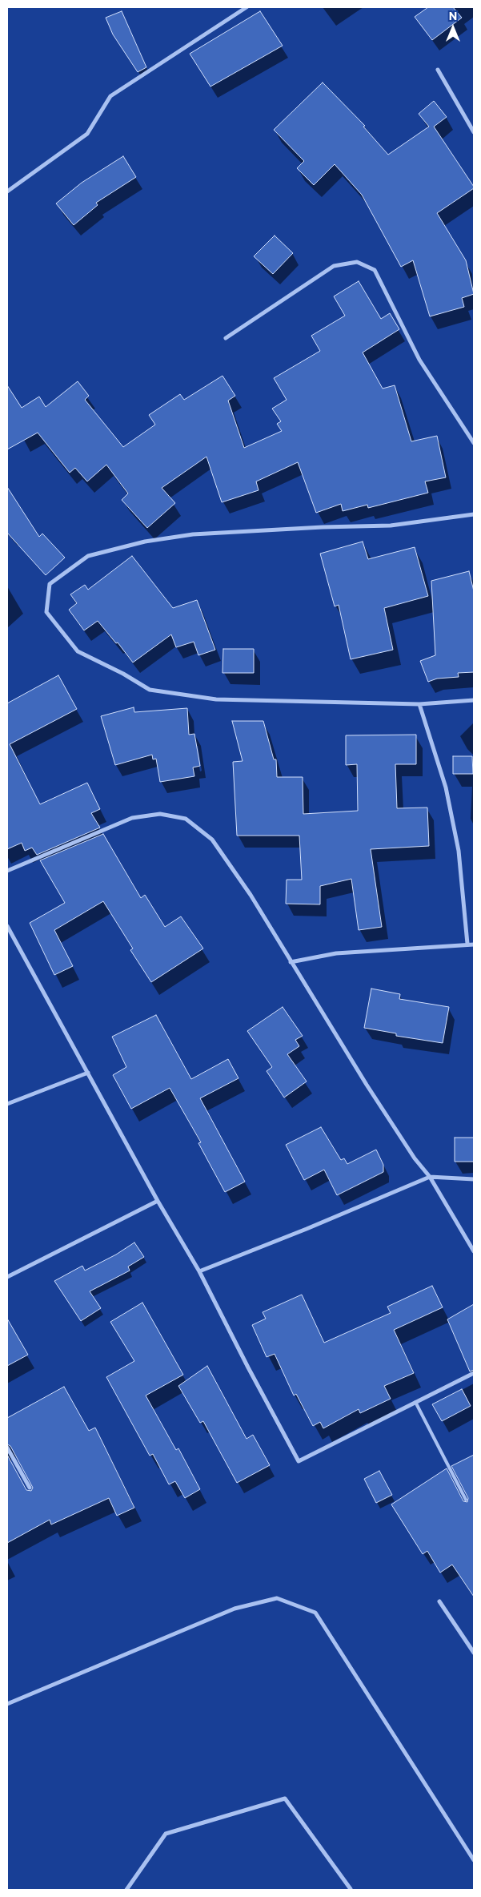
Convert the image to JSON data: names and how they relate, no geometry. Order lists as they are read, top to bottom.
{
  "north": "top"
}
